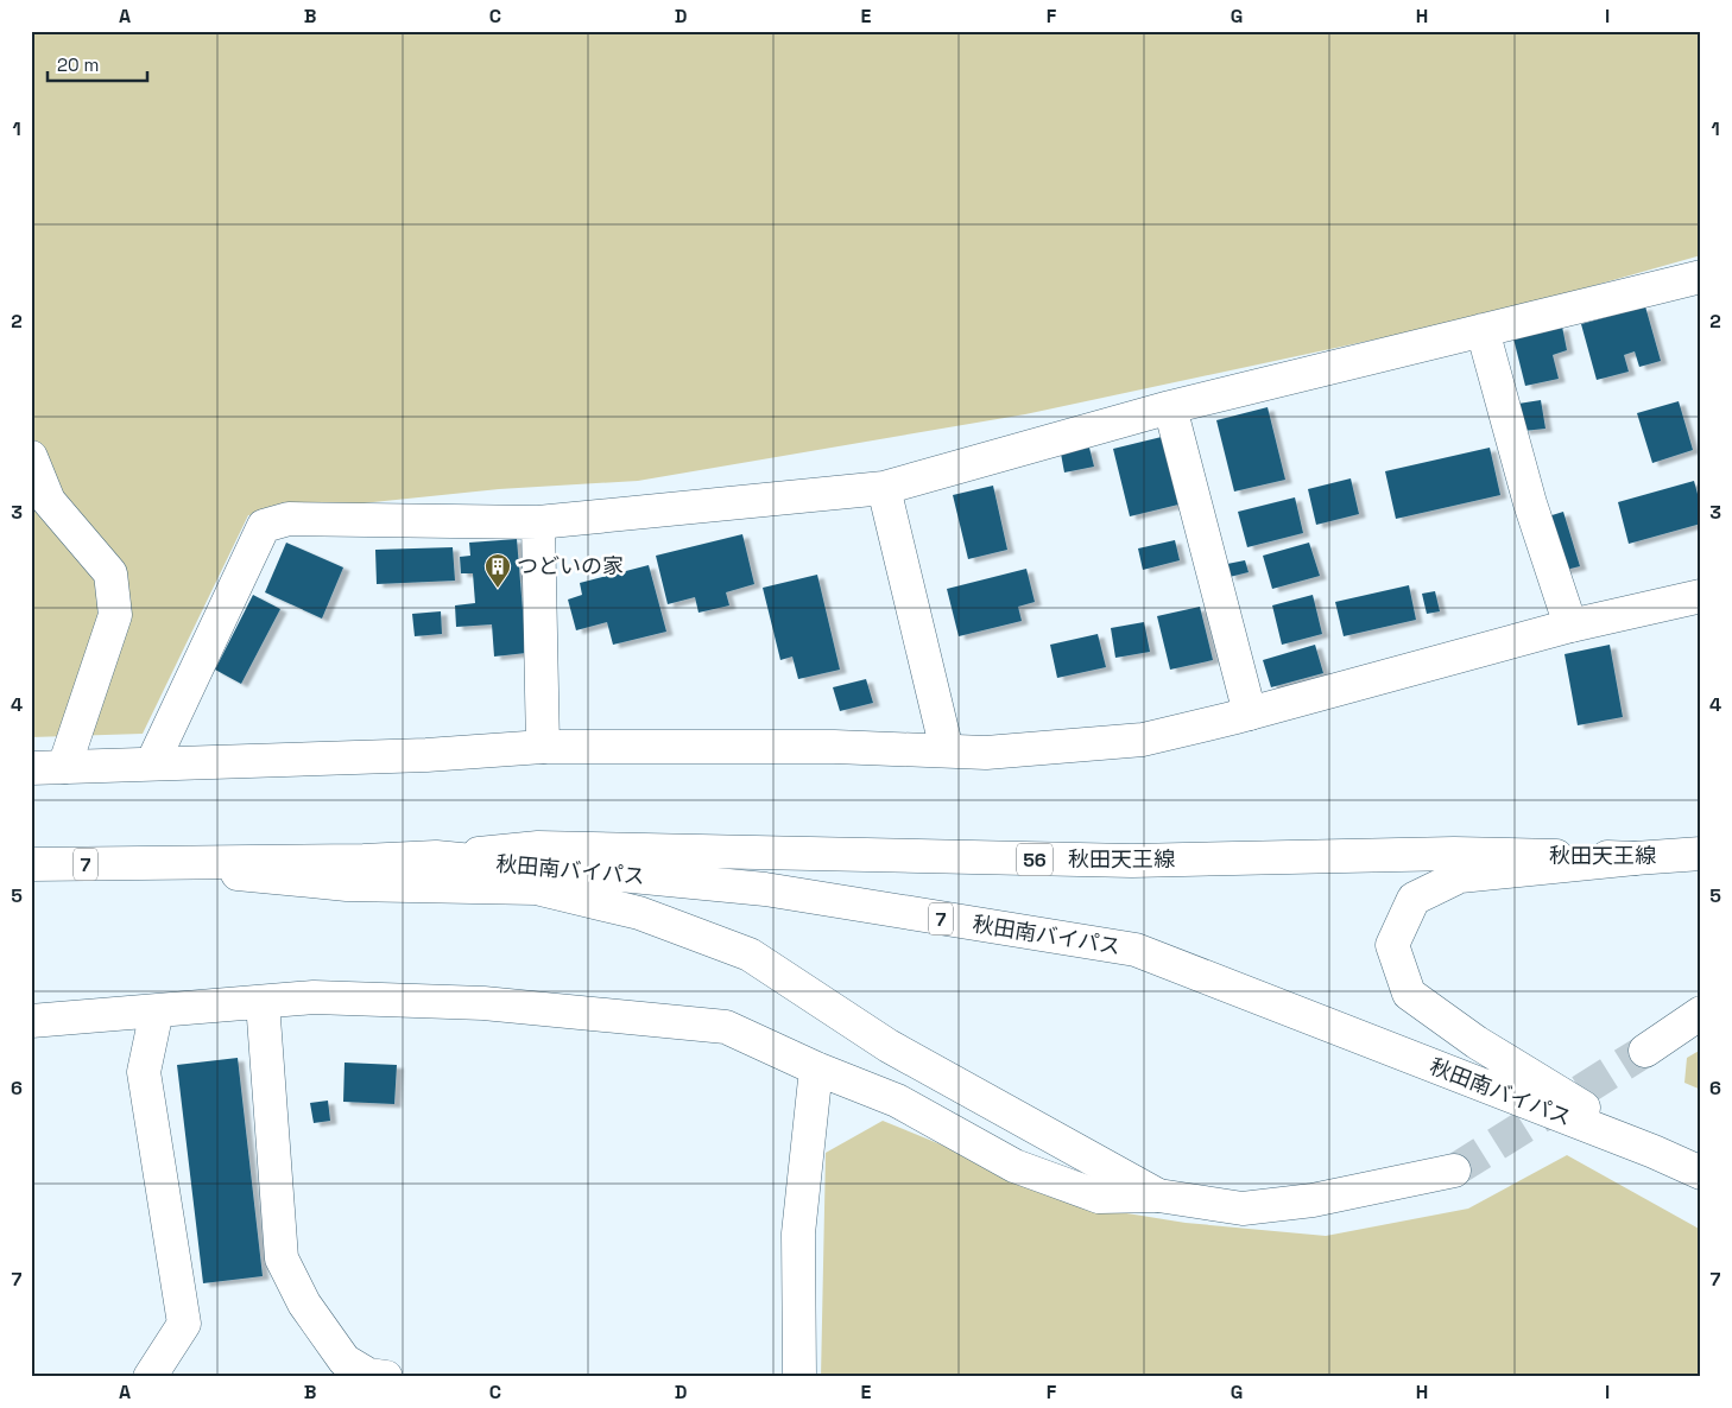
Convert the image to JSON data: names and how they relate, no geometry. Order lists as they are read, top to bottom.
{
  "streets": {
    "main road": [
      "秋田天王線",
      "56",
      "7",
      "秋田南バイパス"
    ]
  },
  "crossings": [
    ["秋田天王線", "秋田南バイパス"],
    ["7", "秋田南バイパス"]
  ],
  "places": {
    "building": ["つどいの家"]
  },
  "scale_bar": "20 m",
  "grid": {
    "columns": [
      "A",
      "B",
      "C",
      "D",
      "E",
      "F",
      "G",
      "H",
      "I"
    ],
    "rows": [
      "1",
      "2",
      "3",
      "4",
      "5",
      "6",
      "7"
    ]
  }
}
